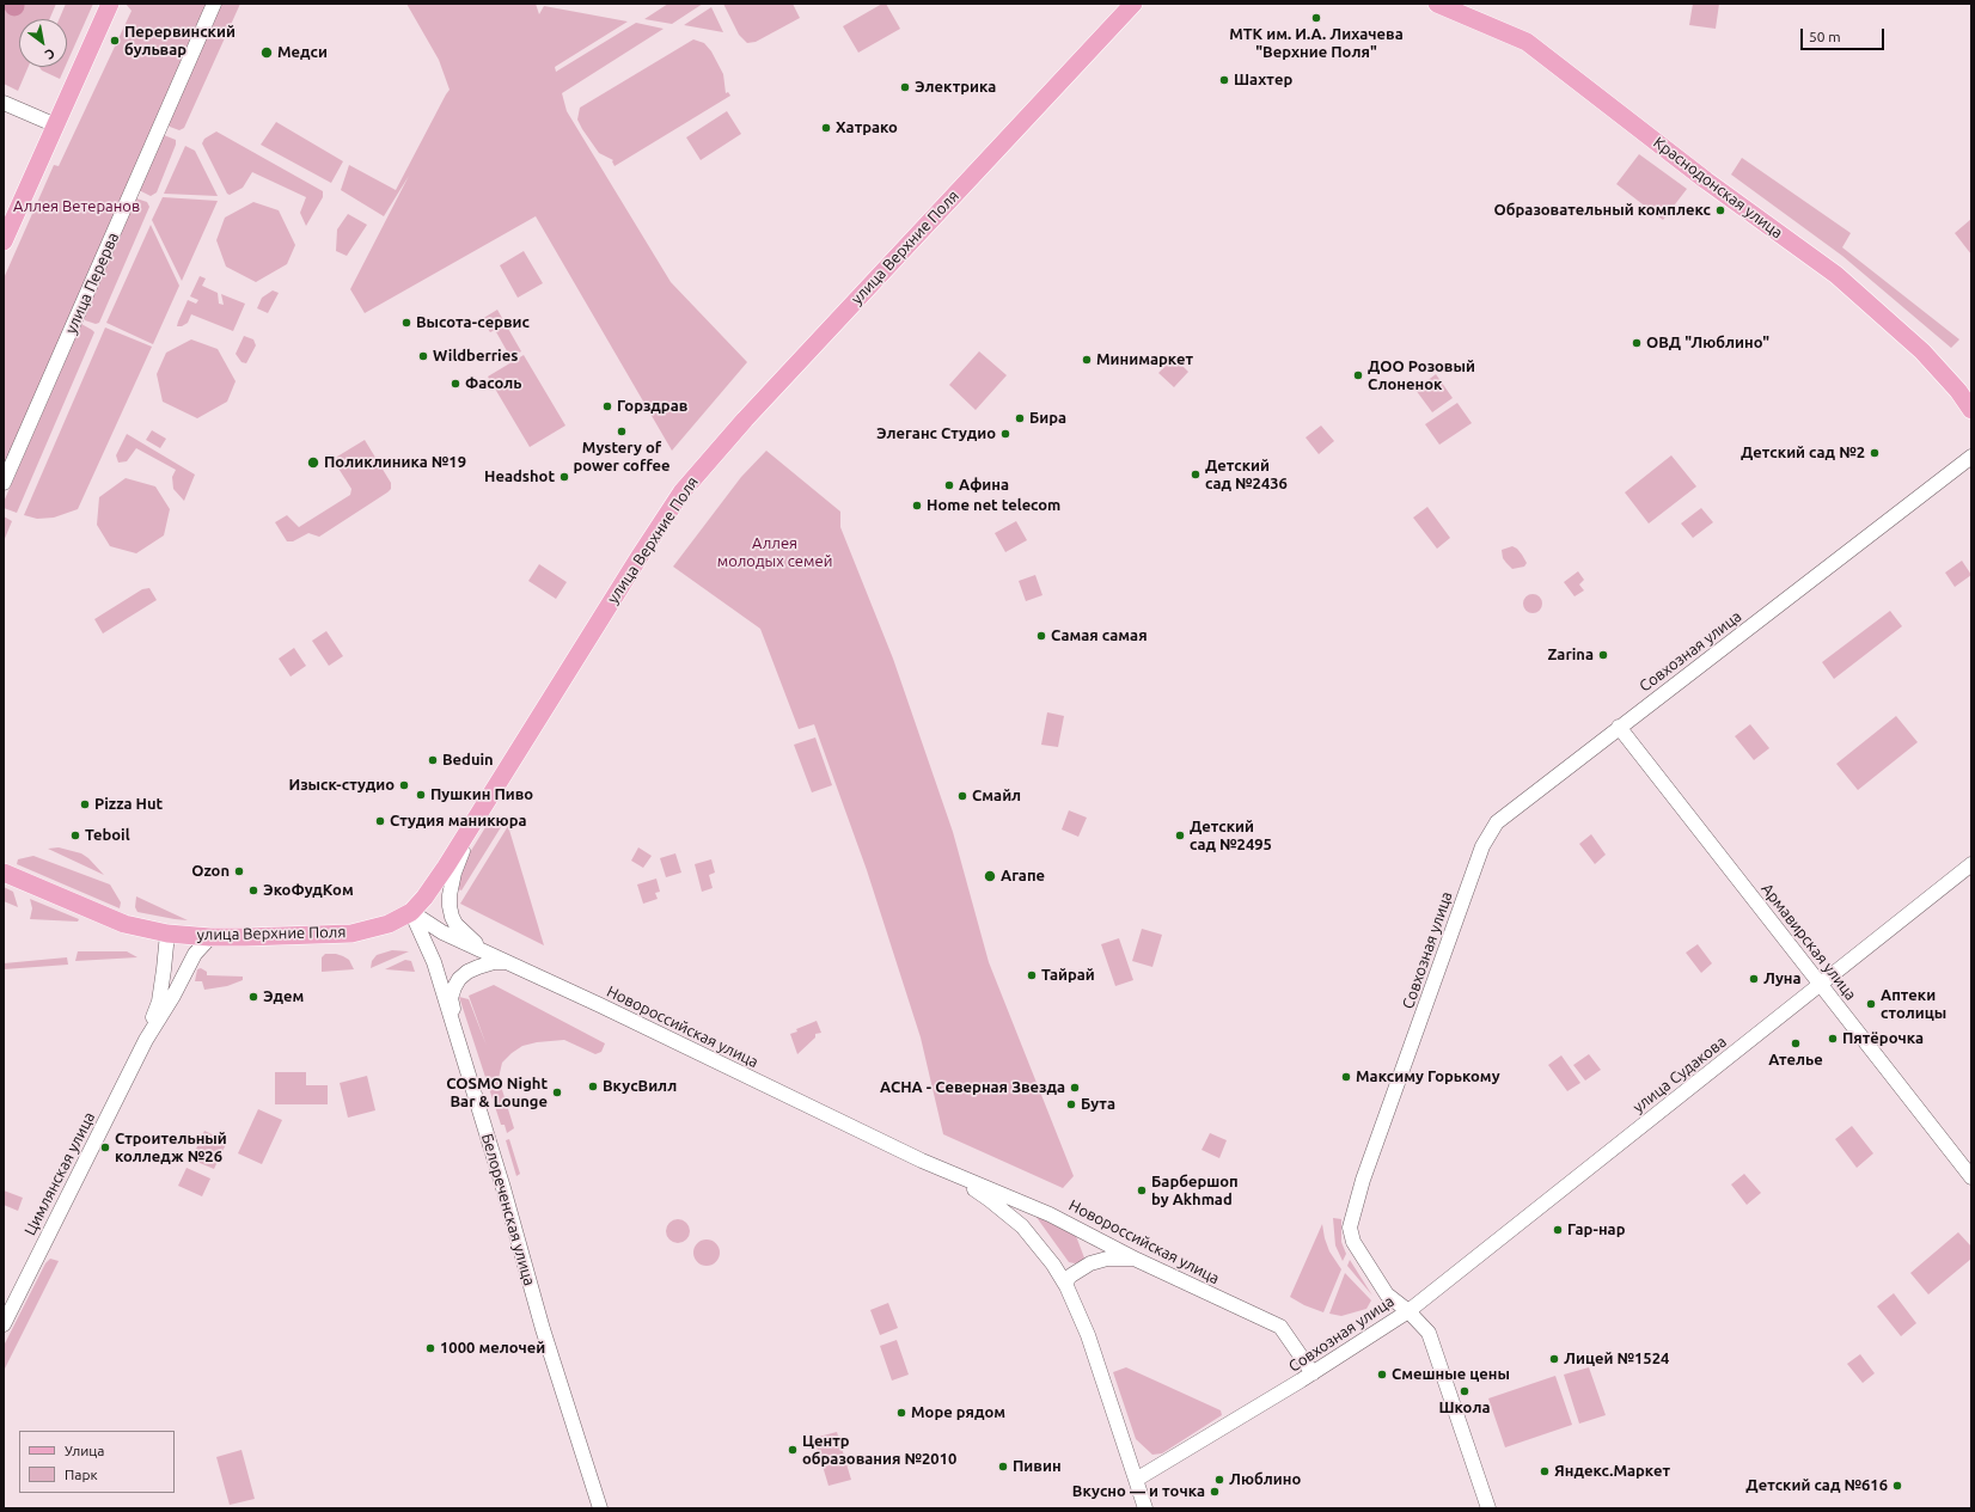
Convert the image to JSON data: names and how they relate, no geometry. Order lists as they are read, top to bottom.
{
  "streets": {
    "main road": ["Краснодонская улица", "улица Верхние Поля"],
    "street": [
      "улица Перерва",
      "Совхозная улица",
      "Армавирская улица",
      "Новороссийская улица",
      "улица Судакова",
      "Цимлянская улица",
      "Белореченская улица"
    ]
  },
  "crossings": [
    ["улица Верхние Поля", "Новороссийская улица"],
    ["улица Верхние Поля", "Цимлянская улица"],
    ["улица Верхние Поля", "Белореченская улица"],
    ["Совхозная улица", "Армавирская улица"],
    ["Совхозная улица", "Новороссийская улица"],
    ["Совхозная улица", "улица Судакова"],
    ["Армавирская улица", "улица Судакова"],
    ["Новороссийская улица", "Белореченская улица"]
  ],
  "parks": ["Аллея Ветеранов", "Аллея молодых семей"],
  "places": [
    "МТК им. И.А. Лихачева \"Верхние Поля\"",
    "Перервинский бульвар",
    "Медси",
    "Шахтер",
    "Электрика",
    "Хатрако",
    "Образовательный комплекс",
    "Высота-сервис",
    "ОВД \"Люблино\"",
    "Wildberries",
    "Минимаркет",
    "ДОО Розовый Слоненок",
    "Фасоль",
    "Горздрав",
    "Бира",
    "Mystery of power coffee",
    "Элеганс Студио",
    "Детский сад №2",
    "Поликлиника №19",
    "Детский сад №2436",
    "Headshot",
    "Афина",
    "Home net telecom",
    "Самая самая",
    "Zarina",
    "Beduin",
    "Изыск-студио",
    "Пушкин Пиво",
    "Смайл",
    "Pizza Hut",
    "Студия маникюра",
    "Teboil",
    "Детский сад №2495",
    "Ozon",
    "Агапе",
    "ЭкоФудКом",
    "Тайрай",
    "Луна",
    "Эдем",
    "Аптеки столицы",
    "Пятёрочка",
    "Ателье",
    "Максиму Горькому",
    "ВкусВилл",
    "АСНА - Северная Звезда",
    "COSMO Night Bar & Lounge",
    "Бута",
    "Строительный колледж №26",
    "Барбершоп by Akhmad",
    "Гар-нар",
    "1000 мелочей",
    "Лицей №1524",
    "Смешные цены",
    "Школа",
    "Море рядом",
    "Центр образования №2010",
    "Пивин",
    "Яндекс.Маркет",
    "Люблино",
    "Детский сад №616",
    "Вкусно — и точка"
  ],
  "legend": ["Улица", "Парк"],
  "scale_bar": "50 m",
  "north": "bottom right"
}
